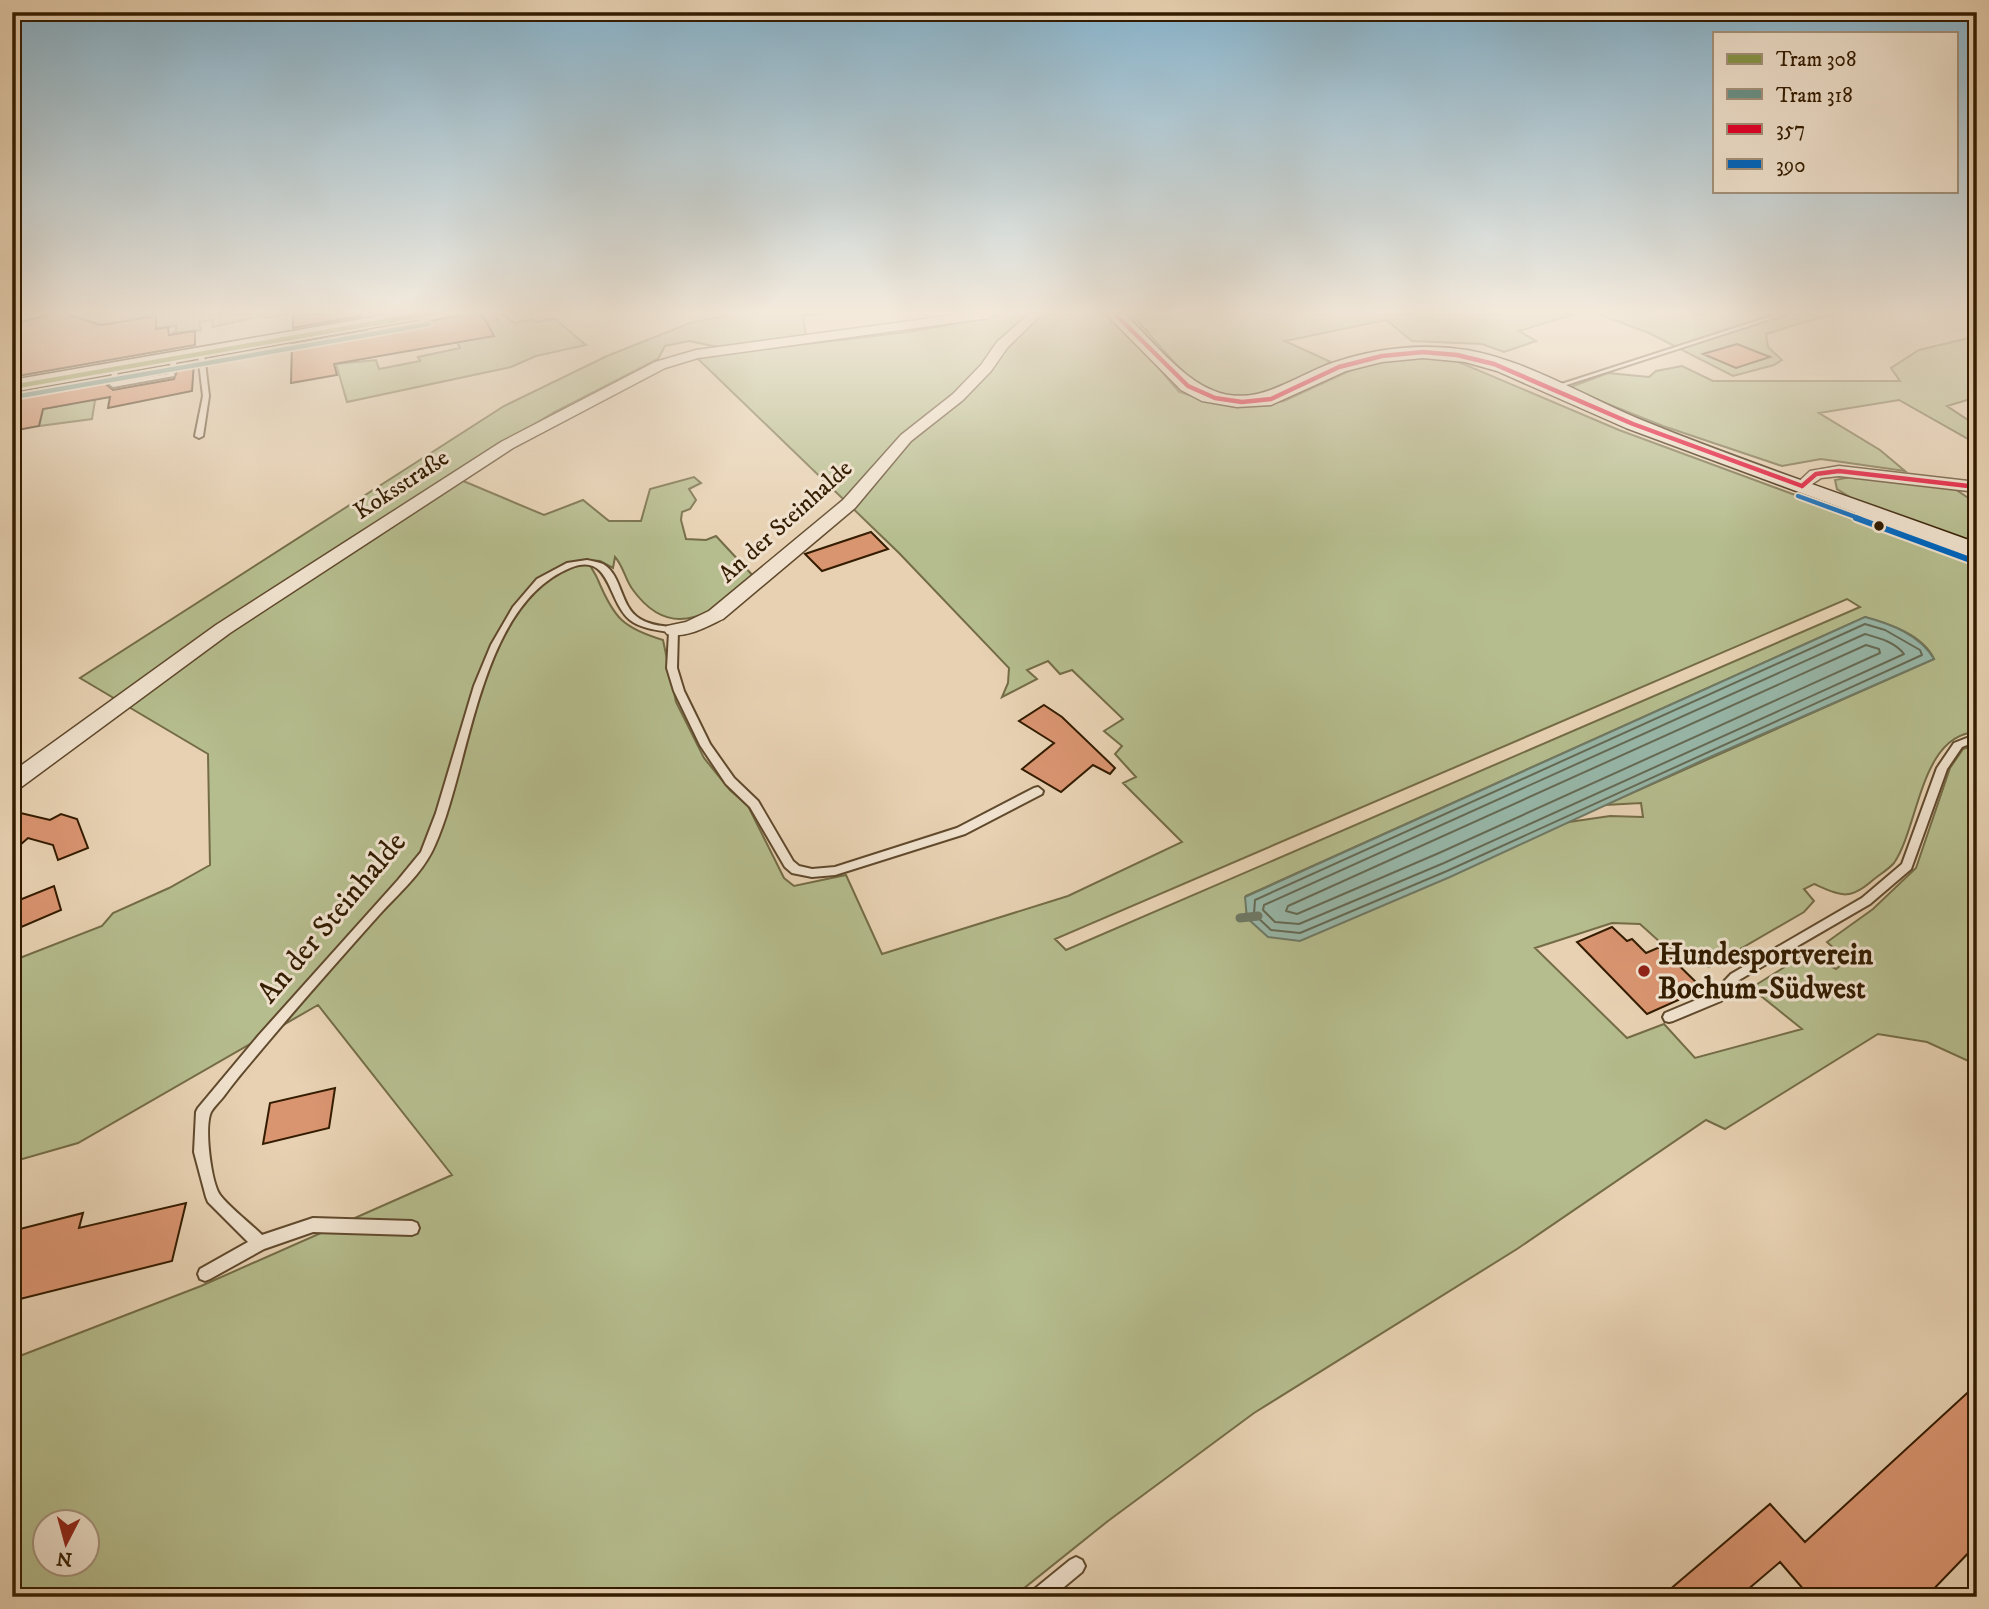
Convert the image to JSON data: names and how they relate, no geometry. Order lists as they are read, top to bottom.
{
  "streets": {
    "street": ["Koksstraße", "An der Steinhalde"]
  },
  "places": ["Hundesportverein Bochum-Südwest"],
  "lines": ["tram line 318", "transit line 357", "transit line 390"],
  "legend": [
    "Tram 308",
    "Tram 318",
    "357",
    "390"
  ],
  "north": "bottom"
}
